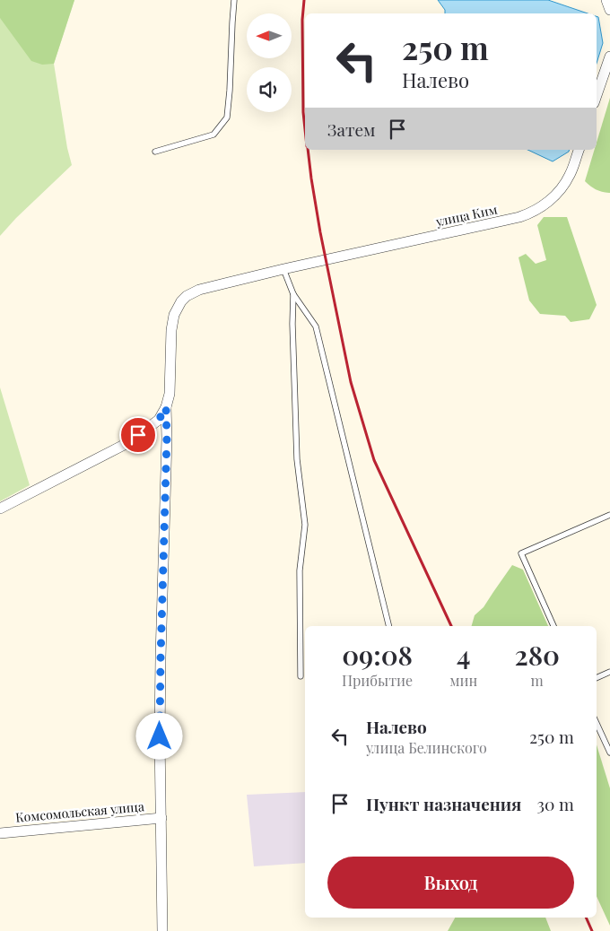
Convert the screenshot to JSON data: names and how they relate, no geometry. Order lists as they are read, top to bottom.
{
  "streets": {
    "street": ["улица Ким", "Комсомольская улица"]
  },
  "crossings": [
    ["улица Ким", "Комсомольская улица"]
  ],
  "north": "left",
  "page": {
    "turn": ["250 m", "Налево"],
    "then": "Затем",
    "eta": [
      "09:08",
      "Прибытие",
      "4",
      "мин",
      "280",
      "m"
    ],
    "list": [
      {
        "name": "Налево",
        "note": "улица Белинского",
        "value": "250 m"
      },
      {
        "name": "Пункт назначения",
        "value": "30 m"
      }
    ],
    "buttons": "Выход"
  }
}
